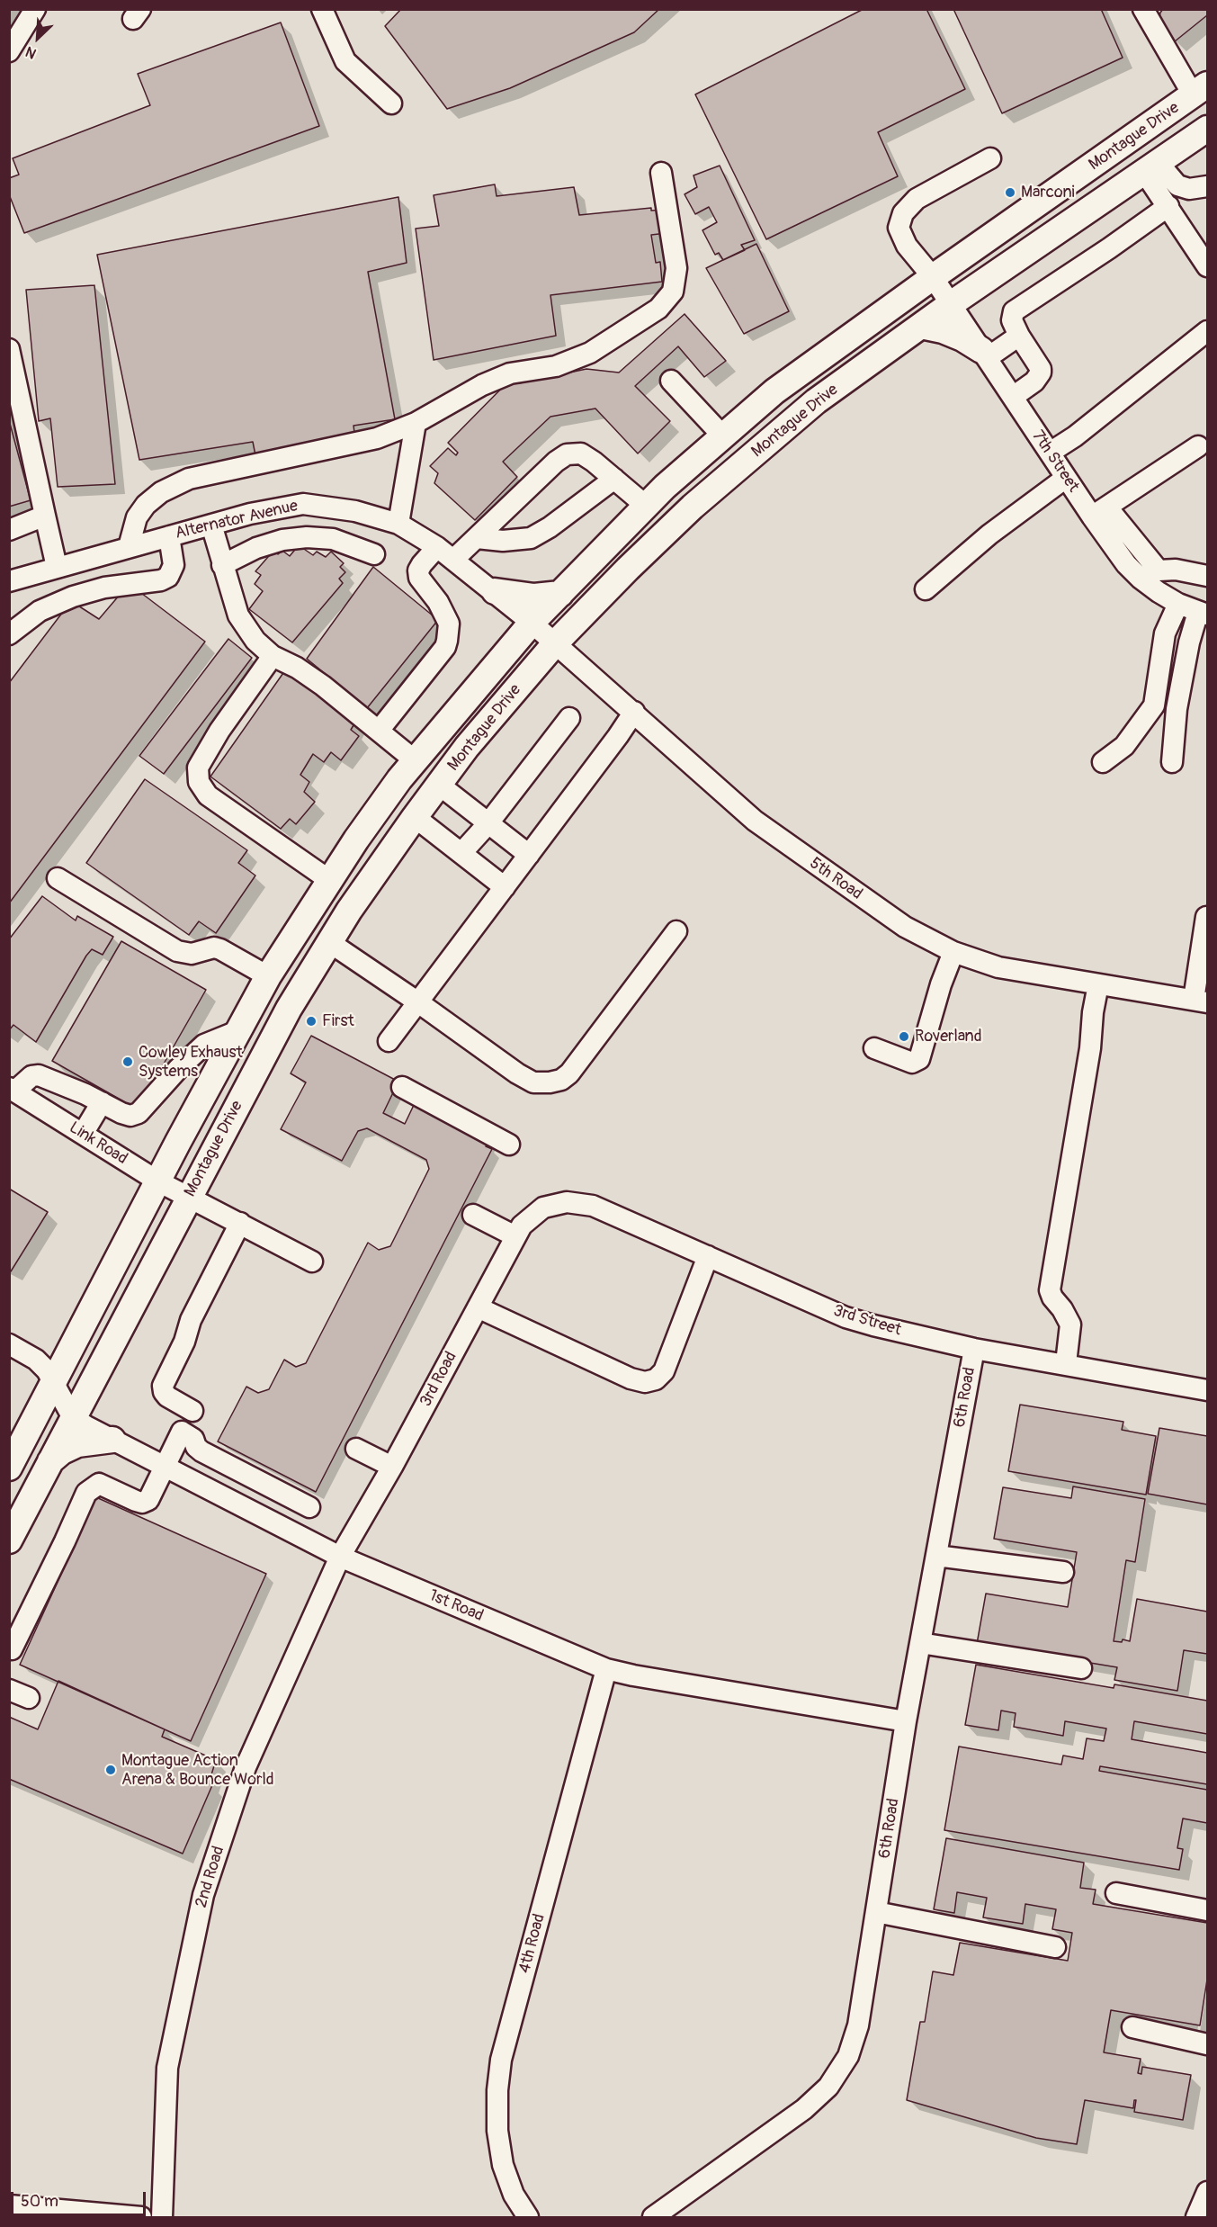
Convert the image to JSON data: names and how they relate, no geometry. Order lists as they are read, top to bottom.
{
  "streets": {
    "main road": ["Montague Drive"],
    "street": [
      "7th Street",
      "Alternator Avenue",
      "5th Road",
      "Link Road",
      "3rd Street",
      "3rd Road",
      "6th Road",
      "1st Road",
      "2nd Road",
      "4th Road"
    ]
  },
  "crossings": [
    ["Montague Drive", "7th Street"],
    ["Montague Drive", "Alternator Avenue"],
    ["Montague Drive", "5th Road"],
    ["Montague Drive", "Link Road"],
    ["Montague Drive", "1st Road"],
    ["Alternator Avenue", "5th Road"],
    ["3rd Street", "3rd Road"],
    ["3rd Street", "6th Road"],
    ["3rd Road", "1st Road"],
    ["3rd Road", "2nd Road"],
    ["6th Road", "1st Road"],
    ["1st Road", "2nd Road"],
    ["1st Road", "4th Road"]
  ],
  "places": [
    "Marconi",
    "First",
    "Roverland",
    "Cowley Exhaust Systems",
    "Montague Action Arena & Bounce World"
  ],
  "scale_bar": "50 m",
  "north": "bottom left"
}
